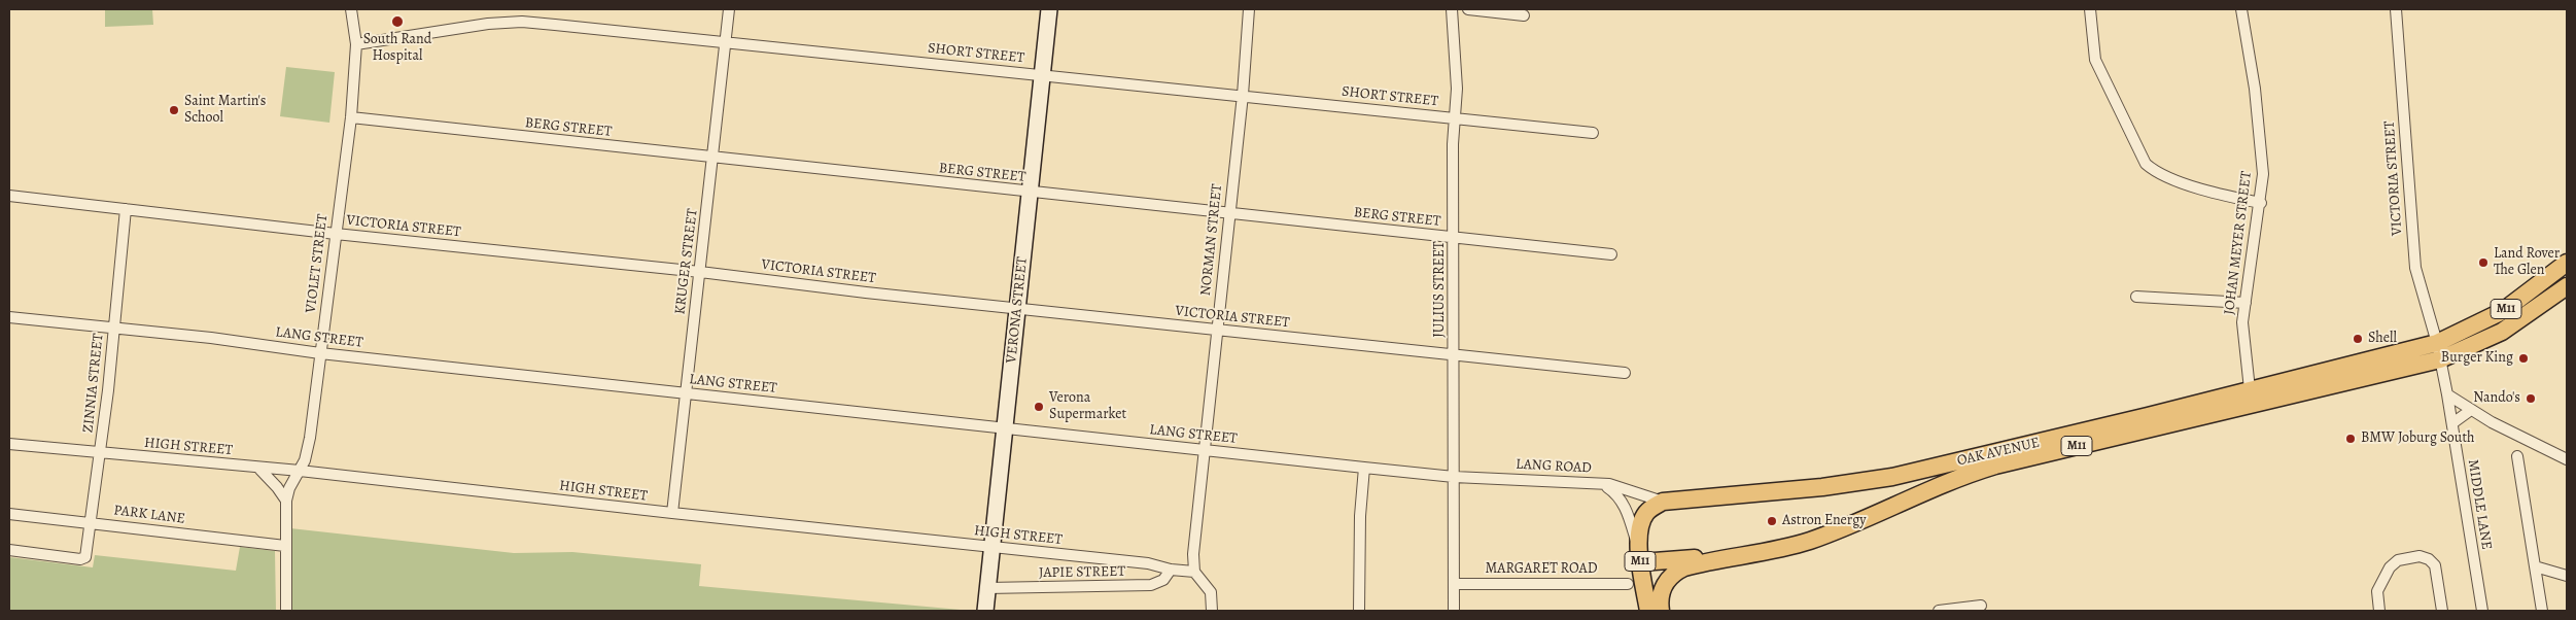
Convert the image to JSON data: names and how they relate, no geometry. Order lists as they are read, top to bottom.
{
  "streets": {
    "main road": ["M11", "VERONA STREET", "OAK AVENUE"],
    "street": [
      "SHORT STREET",
      "BERG STREET",
      "VICTORIA STREET",
      "NORMAN STREET",
      "JOHAN MEYER STREET",
      "KRUGER STREET",
      "VIOLET STREET",
      "JULIUS STREET",
      "LANG STREET",
      "ZINNIA STREET",
      "HIGH STREET",
      "LANG ROAD",
      "MIDDLE LANE",
      "PARK LANE",
      "MARGARET ROAD",
      "JAPIE STREET"
    ]
  },
  "crossings": [
    ["SHORT STREET", "NORMAN STREET"],
    ["SHORT STREET", "KRUGER STREET"],
    ["SHORT STREET", "VIOLET STREET"],
    ["SHORT STREET", "JULIUS STREET"],
    ["SHORT STREET", "VERONA STREET"],
    ["BERG STREET", "NORMAN STREET"],
    ["BERG STREET", "KRUGER STREET"],
    ["BERG STREET", "VIOLET STREET"],
    ["BERG STREET", "JULIUS STREET"],
    ["BERG STREET", "VERONA STREET"],
    ["VICTORIA STREET", "NORMAN STREET"],
    ["VICTORIA STREET", "KRUGER STREET"],
    ["VICTORIA STREET", "VIOLET STREET"],
    ["VICTORIA STREET", "JULIUS STREET"],
    ["VICTORIA STREET", "M11"],
    ["VICTORIA STREET", "VERONA STREET"],
    ["VICTORIA STREET", "ZINNIA STREET"],
    ["VICTORIA STREET", "OAK AVENUE"],
    ["VICTORIA STREET", "MIDDLE LANE"],
    ["NORMAN STREET", "LANG STREET"],
    ["NORMAN STREET", "HIGH STREET"],
    ["JOHAN MEYER STREET", "OAK AVENUE"],
    ["KRUGER STREET", "LANG STREET"],
    ["KRUGER STREET", "HIGH STREET"],
    ["VIOLET STREET", "LANG STREET"],
    ["VIOLET STREET", "HIGH STREET"],
    ["VIOLET STREET", "PARK LANE"],
    ["JULIUS STREET", "LANG STREET"],
    ["JULIUS STREET", "LANG ROAD"],
    ["JULIUS STREET", "MARGARET ROAD"],
    ["M11", "OAK AVENUE"],
    ["M11", "LANG ROAD"],
    ["M11", "MIDDLE LANE"],
    ["VERONA STREET", "LANG STREET"],
    ["VERONA STREET", "HIGH STREET"],
    ["VERONA STREET", "JAPIE STREET"],
    ["LANG STREET", "ZINNIA STREET"],
    ["LANG STREET", "LANG ROAD"],
    ["ZINNIA STREET", "HIGH STREET"],
    ["ZINNIA STREET", "PARK LANE"],
    ["HIGH STREET", "JAPIE STREET"],
    ["OAK AVENUE", "LANG ROAD"],
    ["OAK AVENUE", "MIDDLE LANE"]
  ],
  "places": [
    "South Rand Hospital",
    "Saint Martin's School",
    "Land Rover The Glen",
    "Shell",
    "Burger King",
    "Nando's",
    "Verona Supermarket",
    "BMW Joburg South",
    "Astron Energy"
  ]
}
